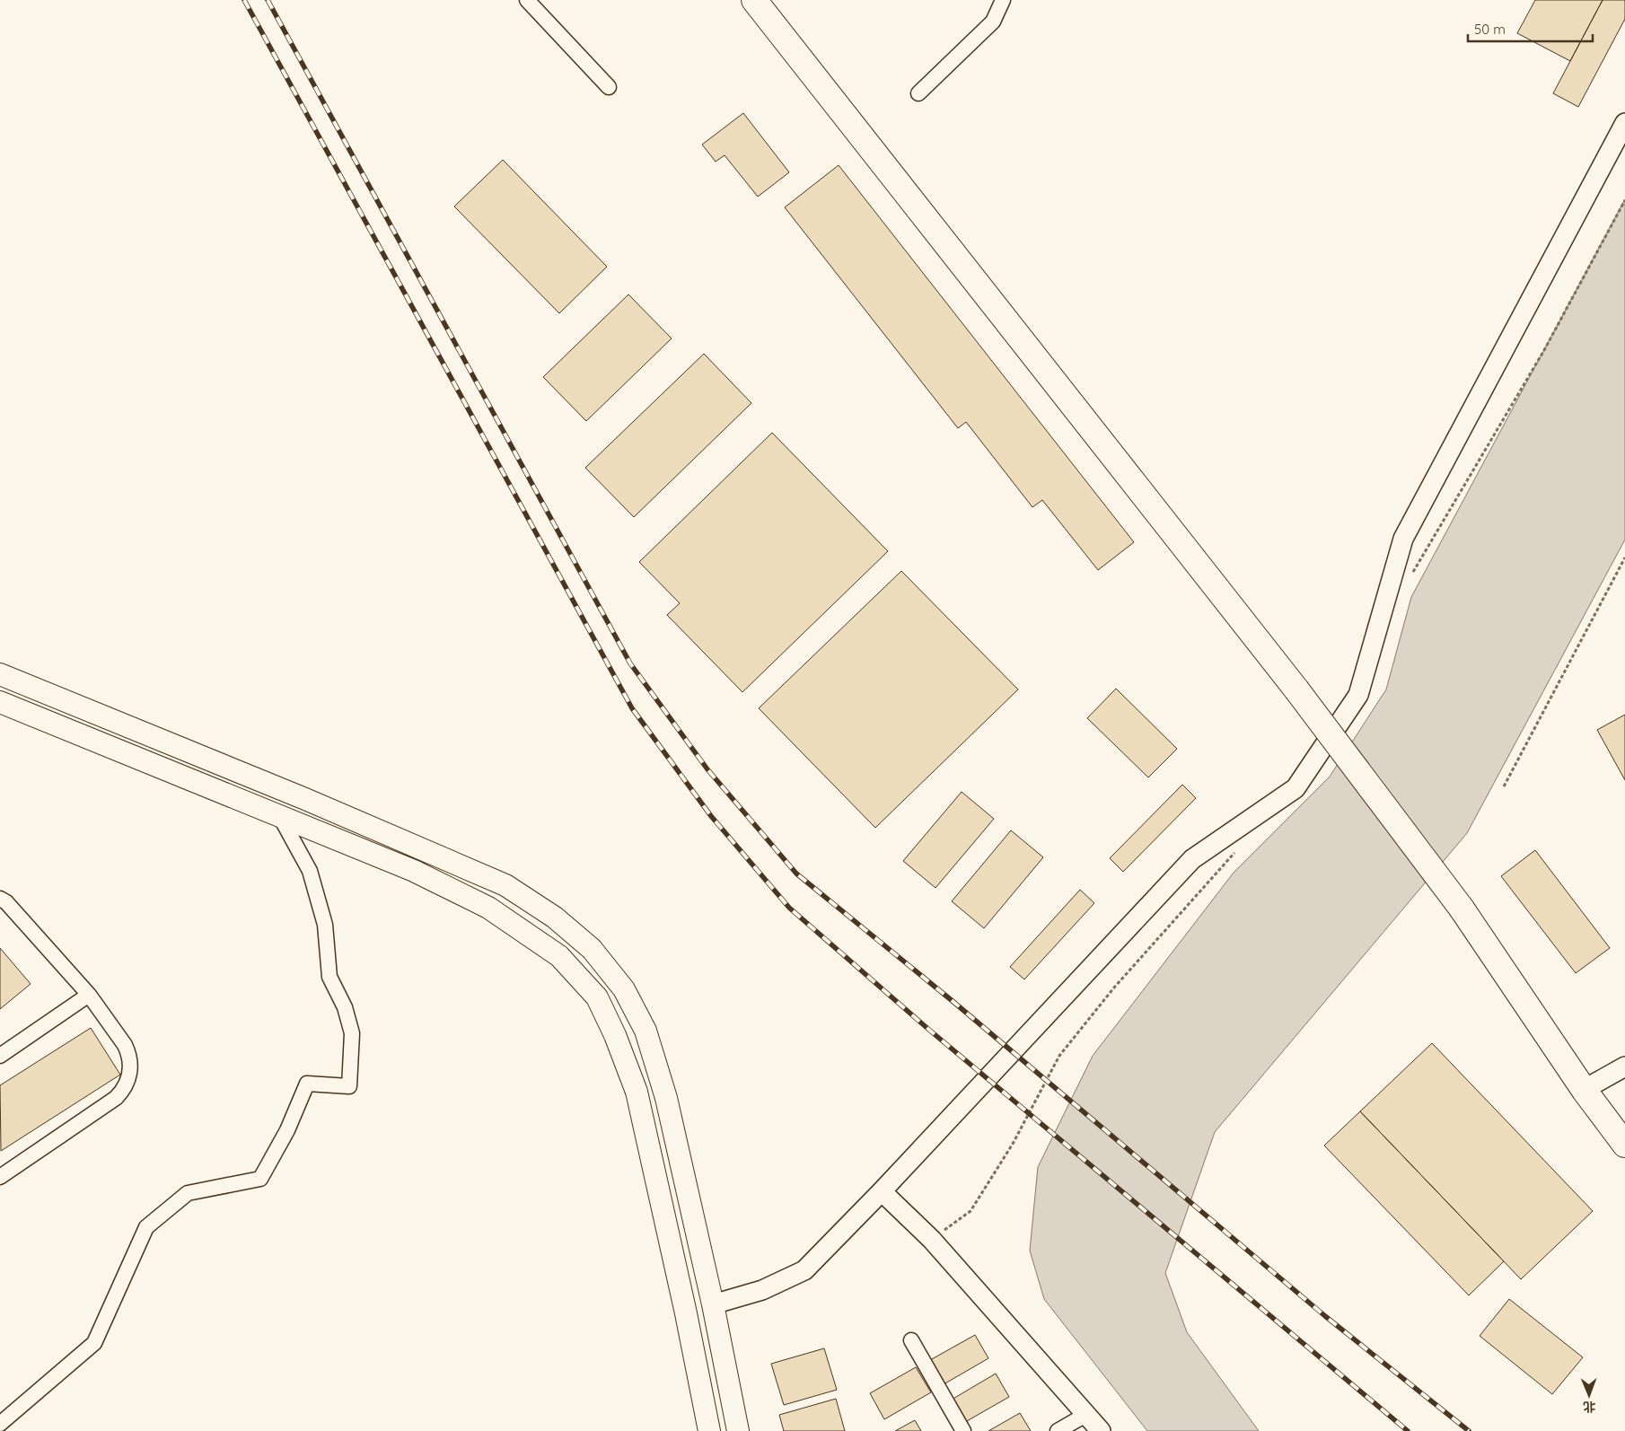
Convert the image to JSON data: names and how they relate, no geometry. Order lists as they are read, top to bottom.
{
  "scale_bar": "50 m",
  "north": "bottom"
}
